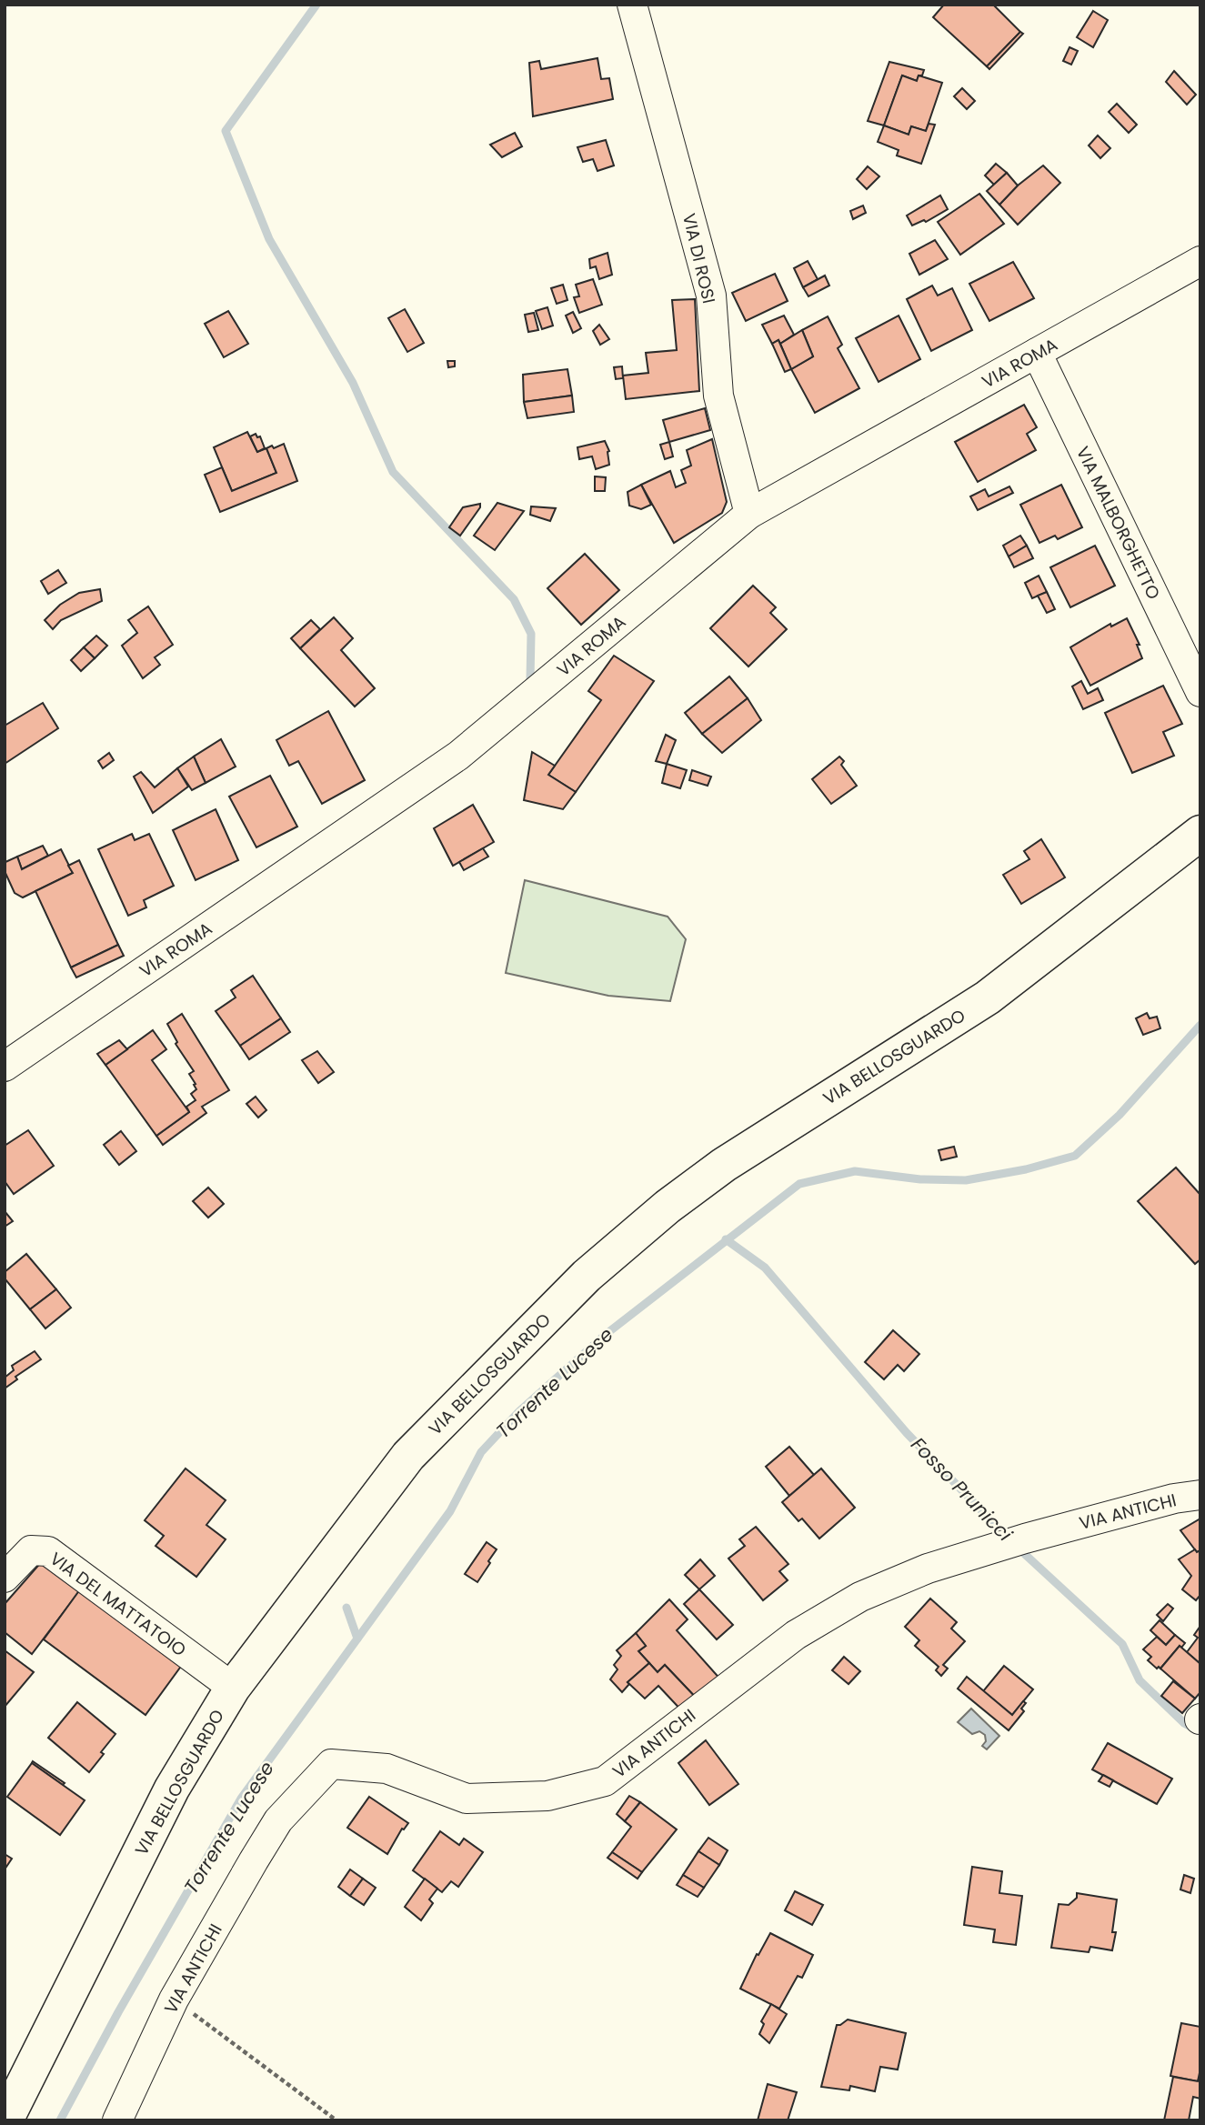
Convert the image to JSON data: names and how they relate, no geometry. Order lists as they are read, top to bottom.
{
  "streets": {
    "main road": ["VIA BELLOSGUARDO"],
    "street": [
      "VIA DI ROSI",
      "VIA ROMA",
      "VIA MALBORGHETTO",
      "VIA ANTICHI",
      "VIA DEL MATTATOIO"
    ]
  },
  "crossings": [
    ["VIA DI ROSI", "VIA ROMA"],
    ["VIA ROMA", "VIA MALBORGHETTO"],
    ["VIA BELLOSGUARDO", "VIA DEL MATTATOIO"]
  ],
  "water": ["Torrente Lucese", "Fosso Prunicci"]
}
